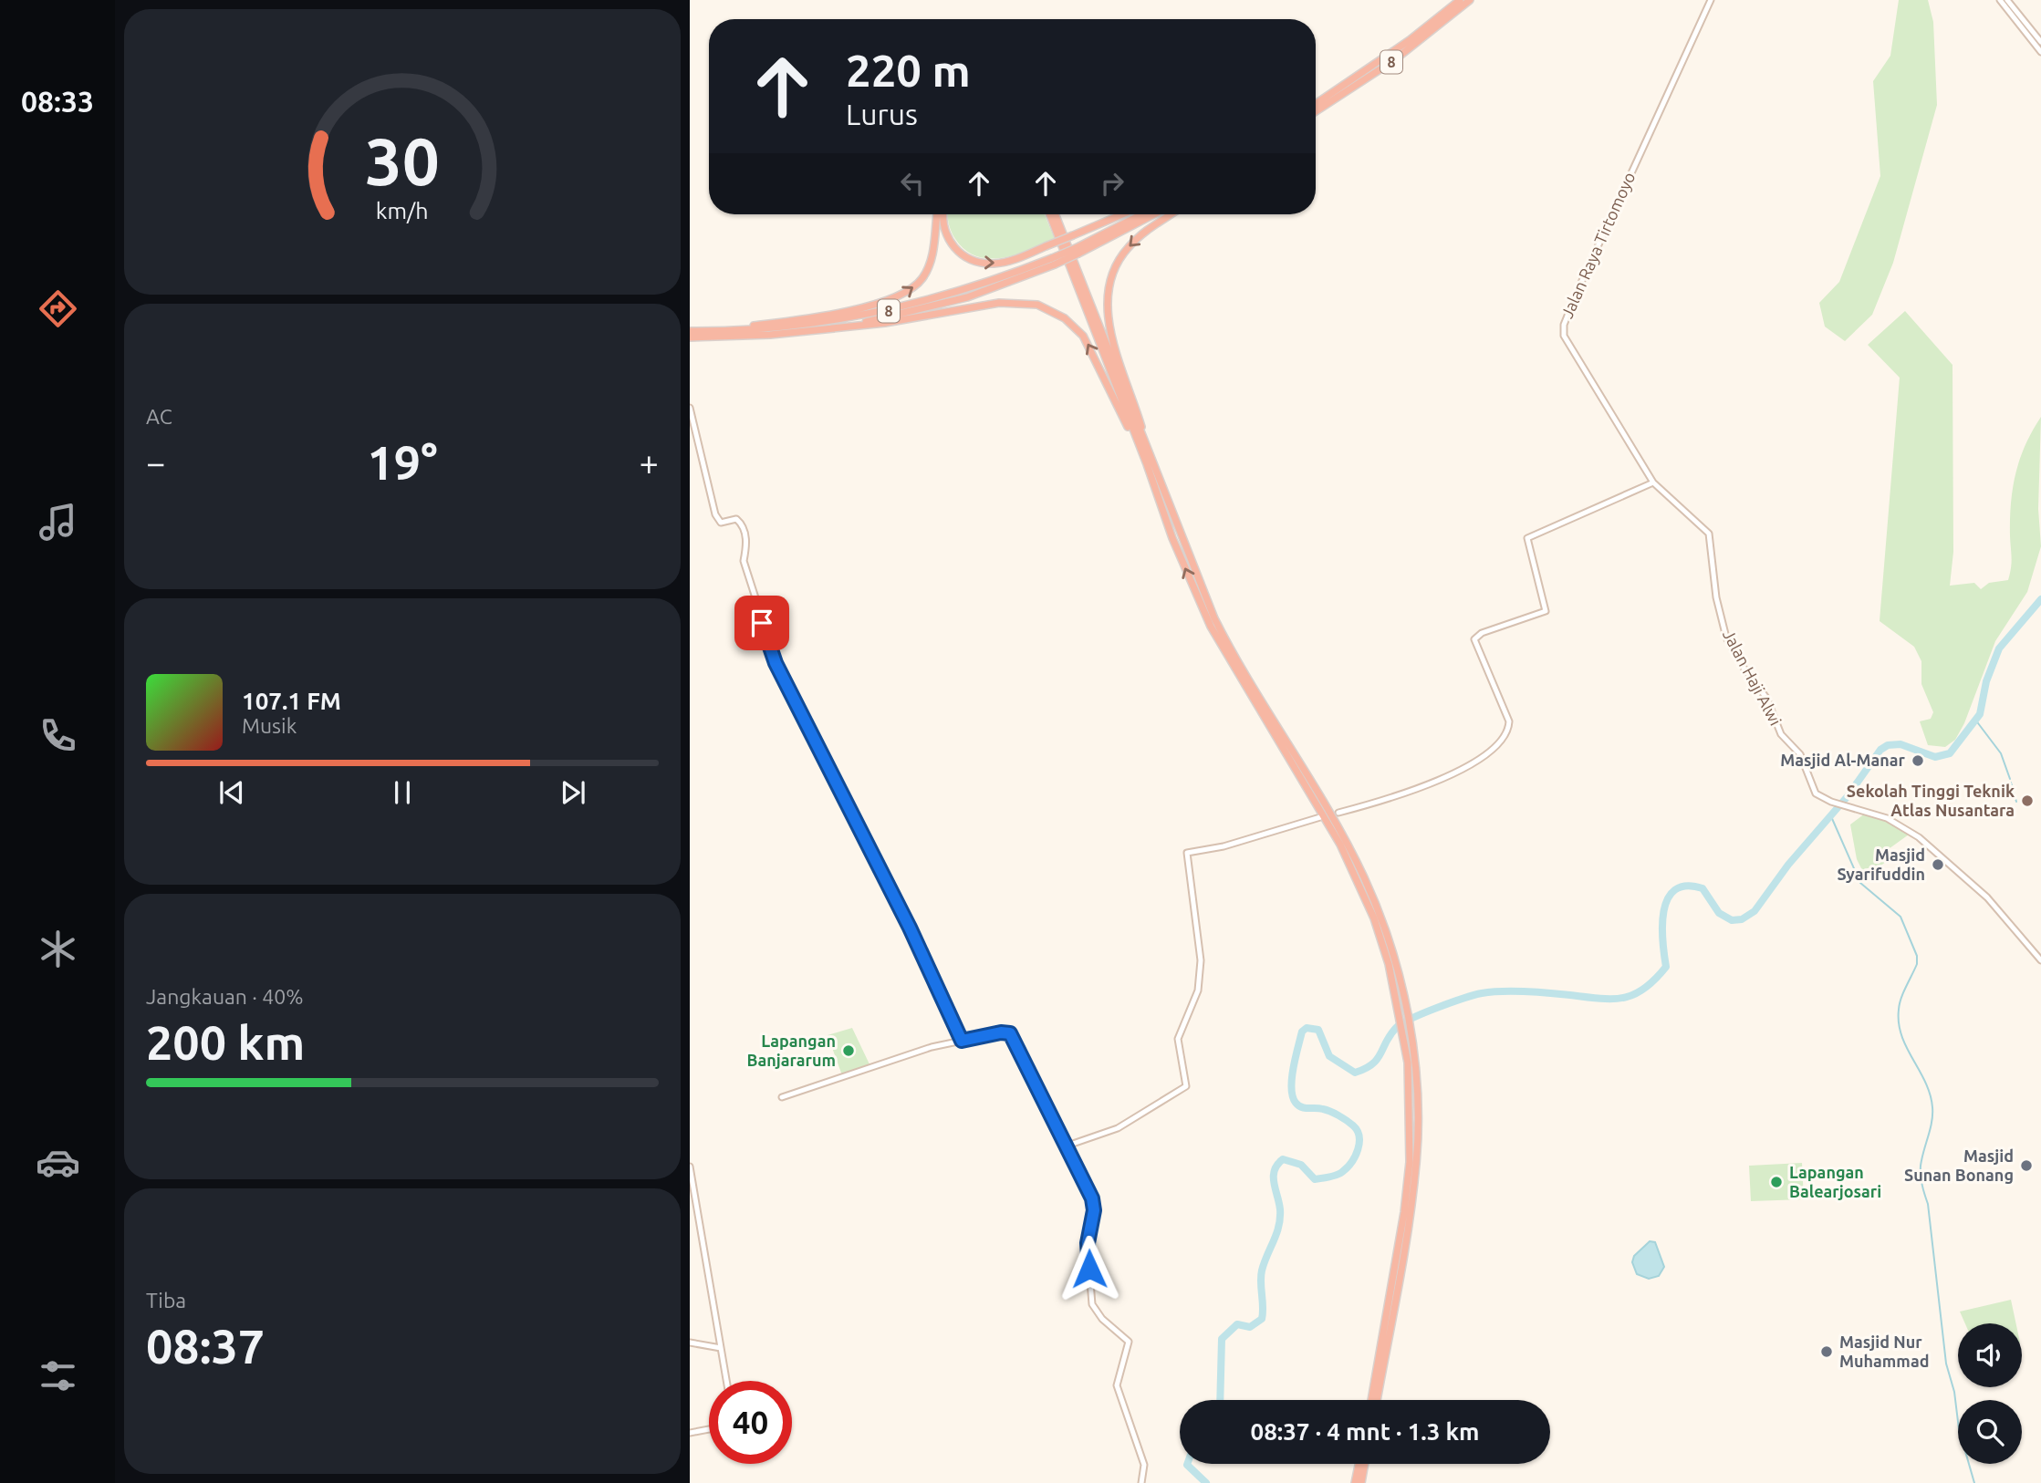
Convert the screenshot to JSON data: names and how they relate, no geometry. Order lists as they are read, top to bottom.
{
  "streets": {
    "highway": ["8"],
    "street": ["Jalan Raya Tirtomoyo", "Jalan Haji Alwi"]
  },
  "crossings": [
    ["Jalan Raya Tirtomoyo", "Jalan Haji Alwi"]
  ],
  "places": [
    "Masjid Al-Manar",
    "Sekolah Tinggi Teknik Atlas Nusantara",
    "Masjid Syarifuddin",
    "Lapangan Banjararum",
    "Masjid Sunan Bonang",
    "Lapangan Balearjosari",
    "Masjid Nur Muhammad"
  ],
  "page": {
    "tabs": "08:33",
    "turn": ["220 m", "Lurus"],
    "tile": [
      "AC",
      ["Jangkauan · 40%", "200 km"],
      ["Tiba", "08:37"]
    ],
    "heat": ["−", "19°", "+"],
    "song": ["107.1 FM", "Musik"],
    "limit": "40",
    "trip": "08:37 · 4 mnt · 1.3 km",
    "gauge": ["30", "km/h"]
  }
}
